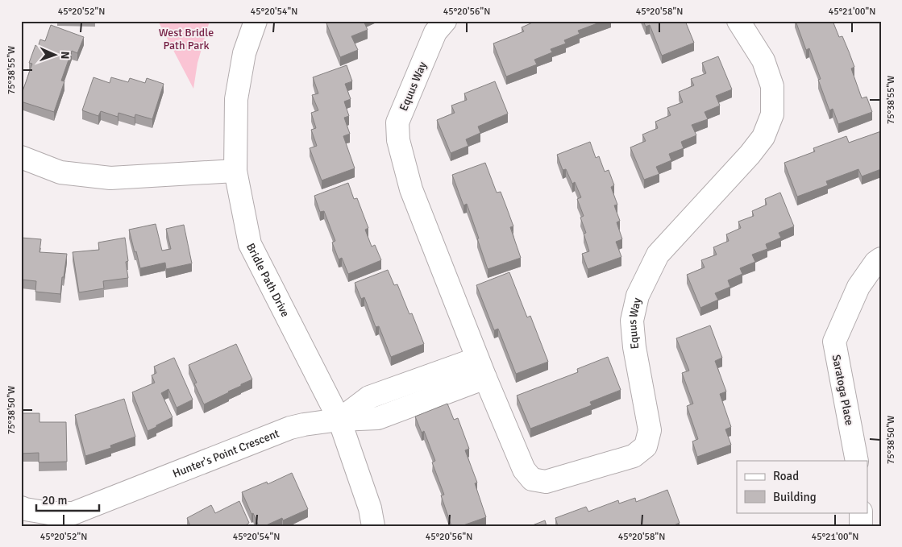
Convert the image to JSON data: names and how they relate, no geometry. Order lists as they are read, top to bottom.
{
  "streets": {
    "street": [
      "Equus Way",
      "Bridle Path Drive",
      "Saratoga Place",
      "Hunter's Point Crescent"
    ]
  },
  "crossings": [
    ["Bridle Path Drive", "Hunter's Point Crescent"]
  ],
  "parks": ["West Bridle Path Park"],
  "legend": ["Road", "Building"],
  "scale_bar": "20 m",
  "north": "right",
  "coordinates": [
    "45°20'52\"N",
    "45°20'54\"N",
    "45°20'56\"N",
    "45°20'58\"N",
    "45°21'00\"N",
    "75°38'55\"W",
    "75°38'50\"W"
  ]
}
